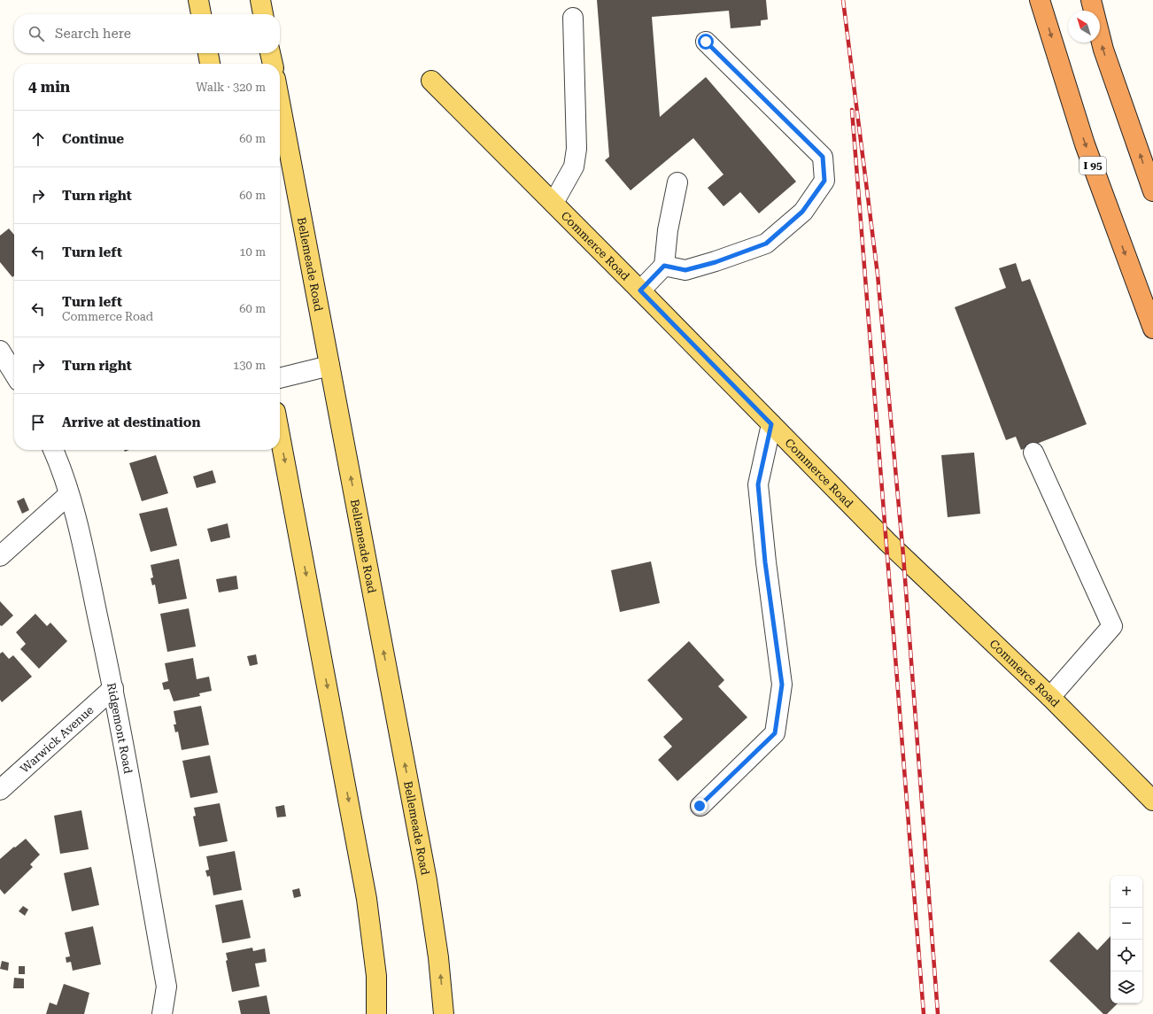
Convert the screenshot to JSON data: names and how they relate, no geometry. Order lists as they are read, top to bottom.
{
  "streets": {
    "highway": ["I 95"],
    "main road": ["Commerce Road", "Bellemeade Road"],
    "street": ["Ridgemont Road", "Warwick Avenue"]
  },
  "crossings": [
    ["Ridgemont Road", "Warwick Avenue"]
  ],
  "north": "top left",
  "page": {
    "search": "Search here",
    "heading": ["4 min", "Walk · 320 m"],
    "list": [
      ["Continue", "60 m"],
      ["Turn right", "60 m"],
      ["Turn left", "10 m"],
      ["Turn left", "Commerce Road", "60 m"],
      ["Turn right", "130 m"],
      "Arrive at destination"
    ],
    "map_buttons": ["+", "−"]
  }
}
